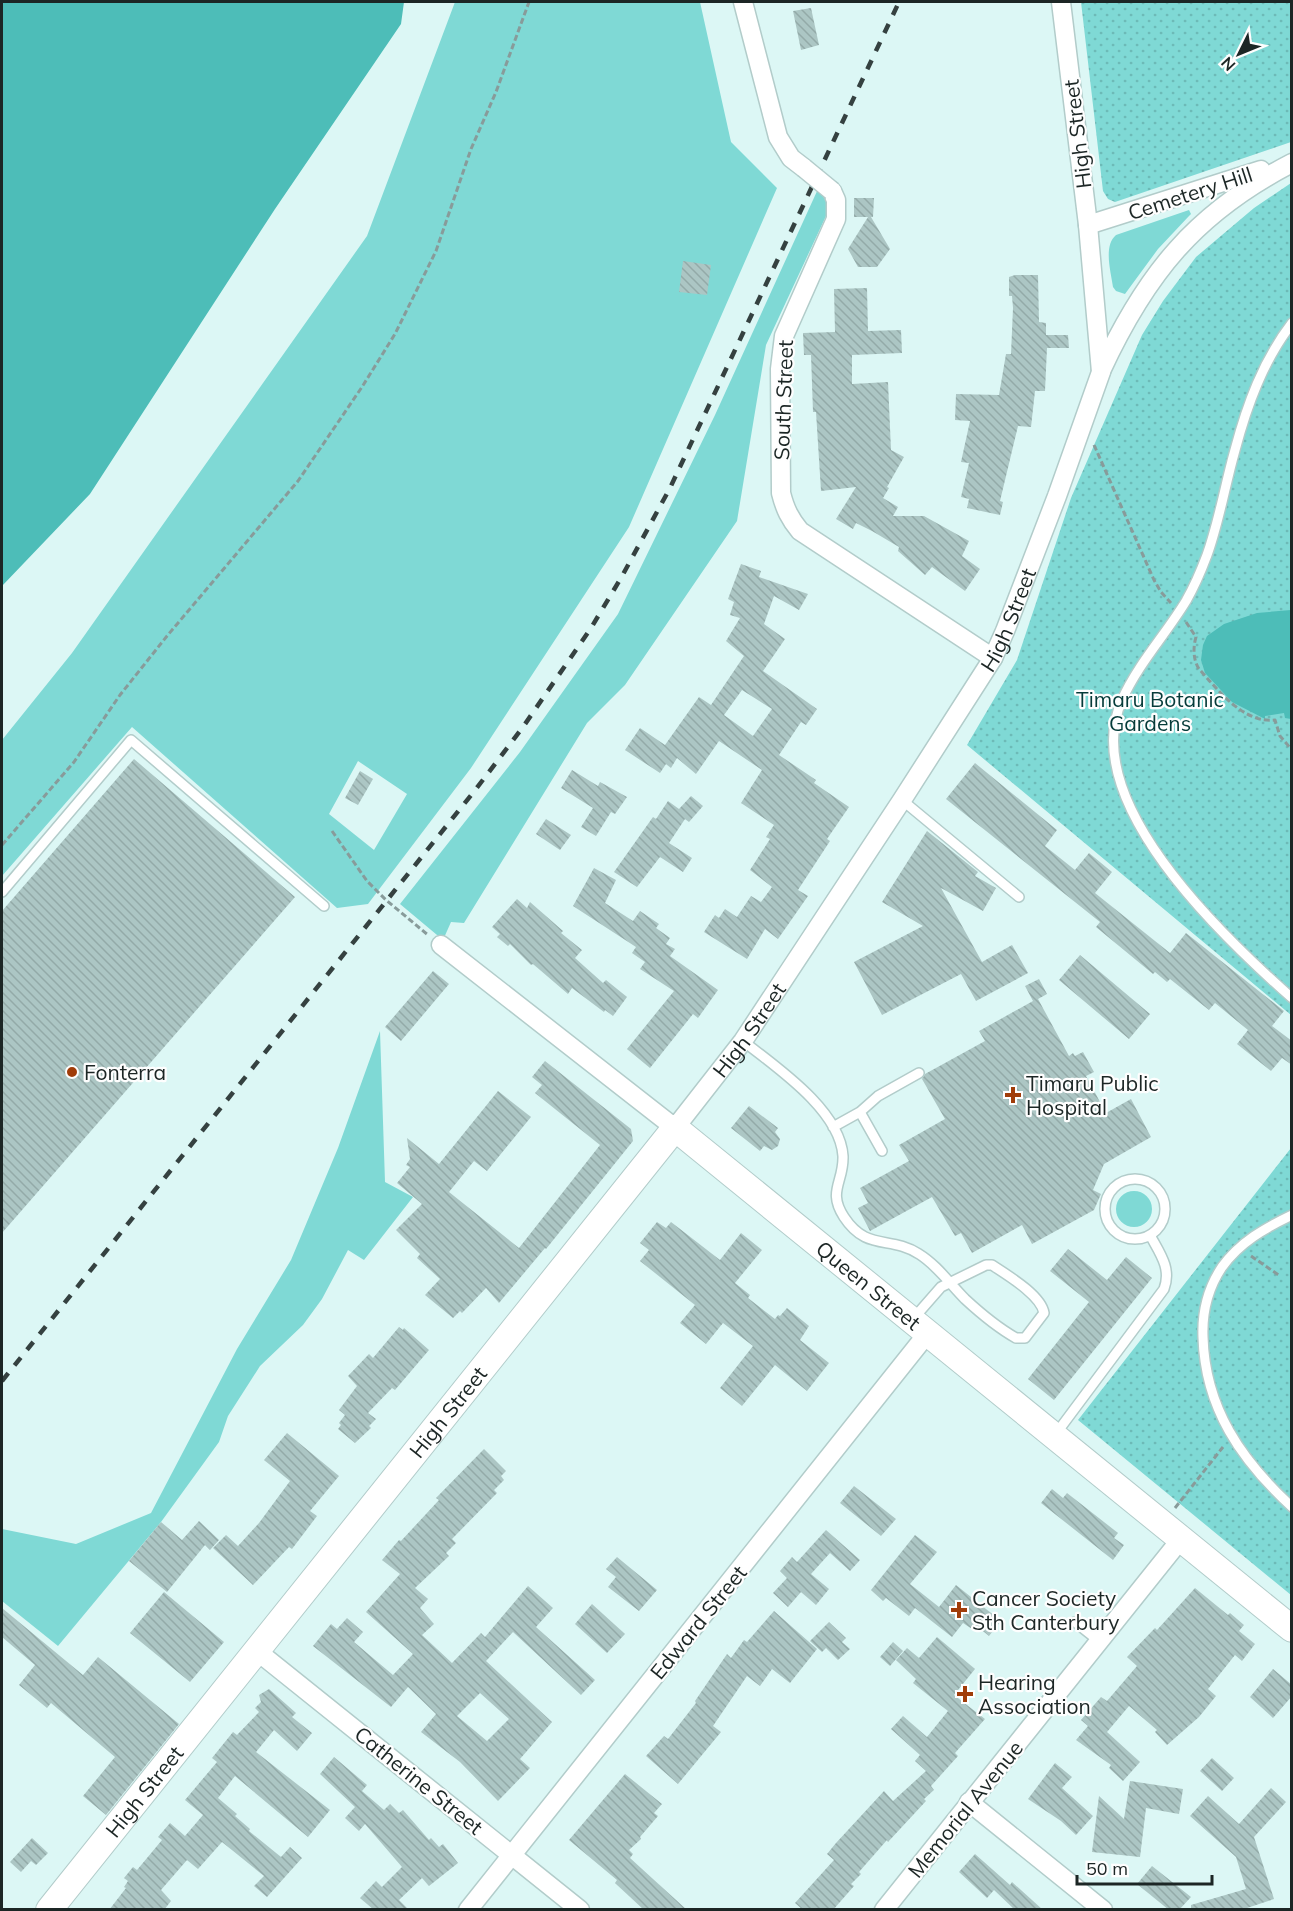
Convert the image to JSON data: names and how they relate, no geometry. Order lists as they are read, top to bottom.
{
  "streets": {
    "street": [
      "High Street",
      "Cemetery Hill",
      "South Street",
      "Queen Street",
      "Edward Street",
      "Catherine Street",
      "Memorial Avenue"
    ]
  },
  "crossings": [
    ["High Street", "Cemetery Hill"],
    ["High Street", "South Street"],
    ["High Street", "Queen Street"],
    ["High Street", "Catherine Street"],
    ["Queen Street", "Edward Street"],
    ["Queen Street", "Memorial Avenue"],
    ["Edward Street", "Catherine Street"]
  ],
  "parks": ["Timaru Botanic Gardens"],
  "places": {
    "other": ["Fonterra"],
    "health": ["Timaru Public Hospital", "Cancer Society Sth Canterbury", "Hearing Association"]
  },
  "scale_bar": "50 m",
  "north": "bottom left"
}
